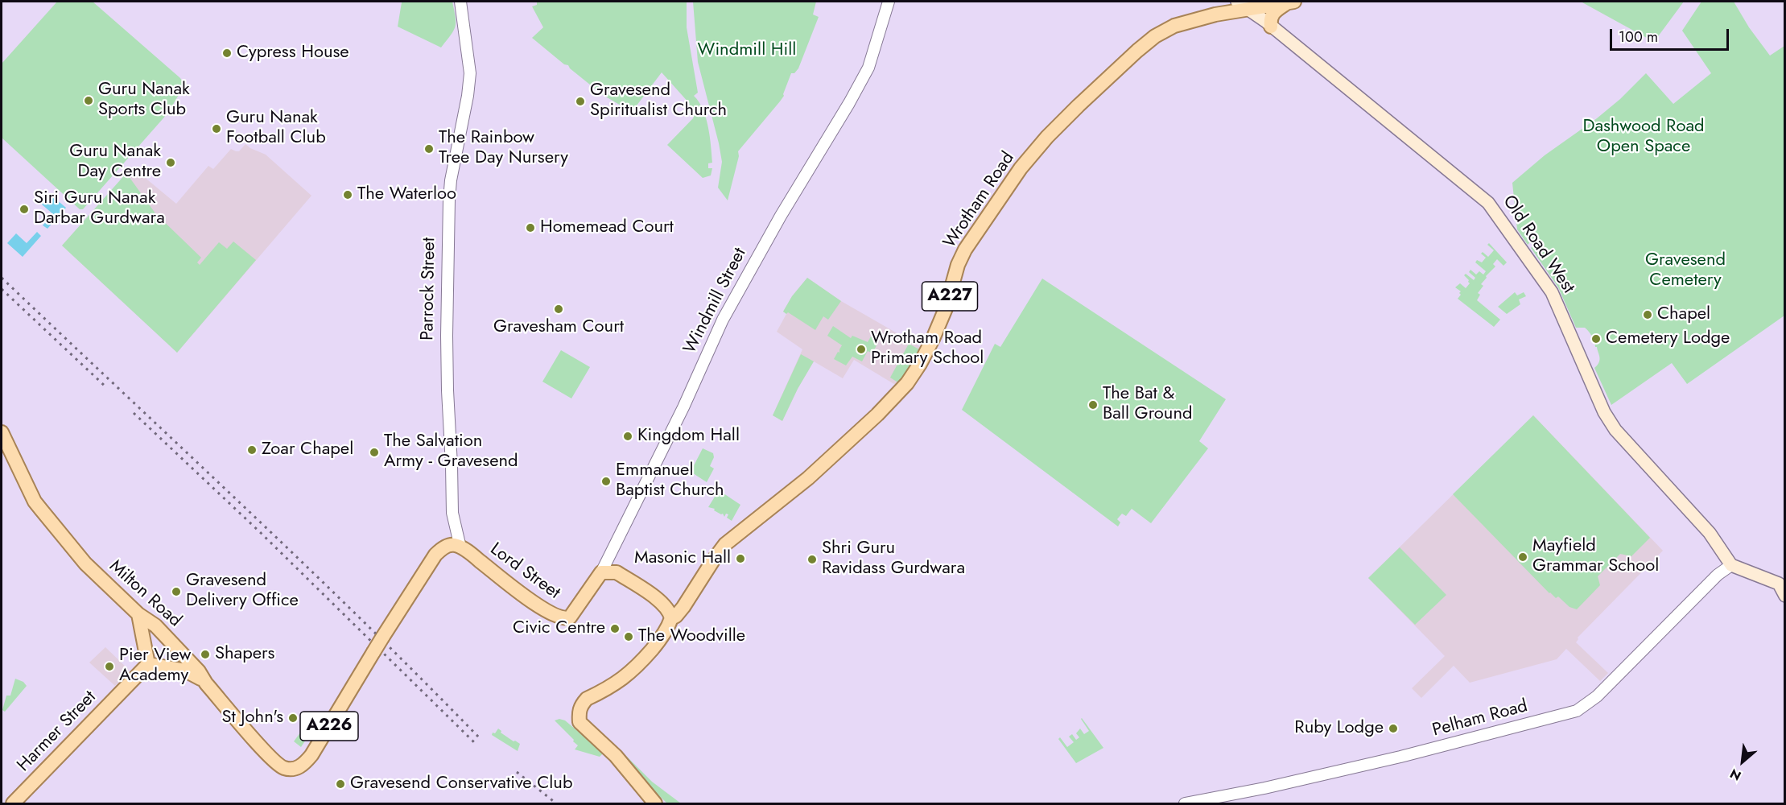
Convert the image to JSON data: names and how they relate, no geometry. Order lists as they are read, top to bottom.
{
  "streets": {
    "main road": [
      "Wrotham Road",
      "Old Road West",
      "A227",
      "Windmill Street",
      "Lord Street",
      "Milton Road",
      "A226",
      "Harmer Street"
    ],
    "street": ["Parrock Street", "Pelham Road"]
  },
  "crossings": [
    ["Wrotham Road", "Old Road West"],
    ["Wrotham Road", "A227"],
    ["Old Road West", "A227"],
    ["Old Road West", "Pelham Road"],
    ["Parrock Street", "Lord Street"],
    ["Parrock Street", "Milton Road"],
    ["Windmill Street", "Lord Street"],
    ["Lord Street", "Milton Road"],
    ["Milton Road", "A226"],
    ["A226", "Harmer Street"]
  ],
  "parks": ["Windmill Hill", "Dashwood Road Open Space", "Gravesend Cemetery"],
  "places": [
    "Cypress House",
    "Guru Nanak Sports Club",
    "Gravesend Spiritualist Church",
    "Guru Nanak Football Club",
    "The Rainbow Tree Day Nursery",
    "Guru Nanak Day Centre",
    "The Waterloo",
    "Siri Guru Nanak Darbar Gurdwara",
    "Homemead Court",
    "Gravesham Court",
    "Chapel",
    "Cemetery Lodge",
    "Wrotham Road Primary School",
    "The Bat & Ball Ground",
    "Kingdom Hall",
    "Zoar Chapel",
    "The Salvation Army - Gravesend",
    "Emmanuel Baptist Church",
    "Mayfield Grammar School",
    "Masonic Hall",
    "Shri Guru Ravidass Gurdwara",
    "Gravesend Delivery Office",
    "Civic Centre",
    "The Woodville",
    "Shapers",
    "Pier View Academy",
    "St John's",
    "Ruby Lodge",
    "Gravesend Conservative Club"
  ],
  "scale_bar": "100 m",
  "north": "bottom left"
}
